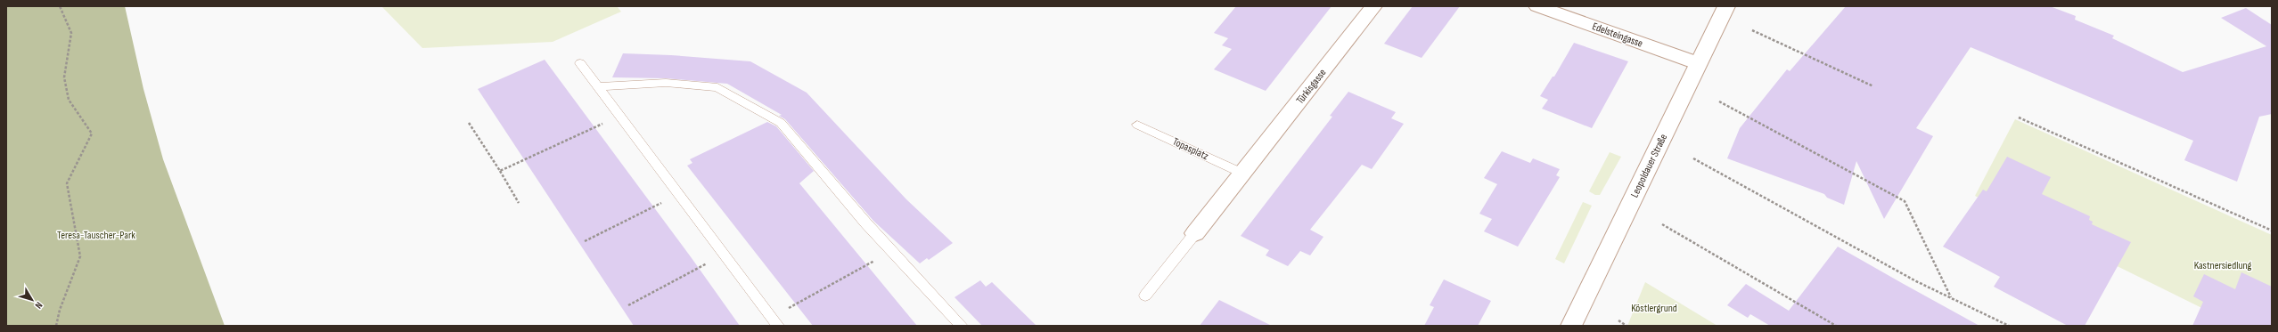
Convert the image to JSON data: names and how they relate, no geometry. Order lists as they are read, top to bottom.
{
  "streets": {
    "street": ["Edelsteingasse", "Türkisgasse", "Leopoldauer Straße"],
    "lane": ["Topasplatz"]
  },
  "crossings": [
    ["Edelsteingasse", "Leopoldauer Straße"],
    ["Türkisgasse", "Topasplatz"]
  ],
  "parks": ["Teresa-Tauscher-Park", "Kastnersiedlung", "Köstlergrund"],
  "north": "bottom right"
}
